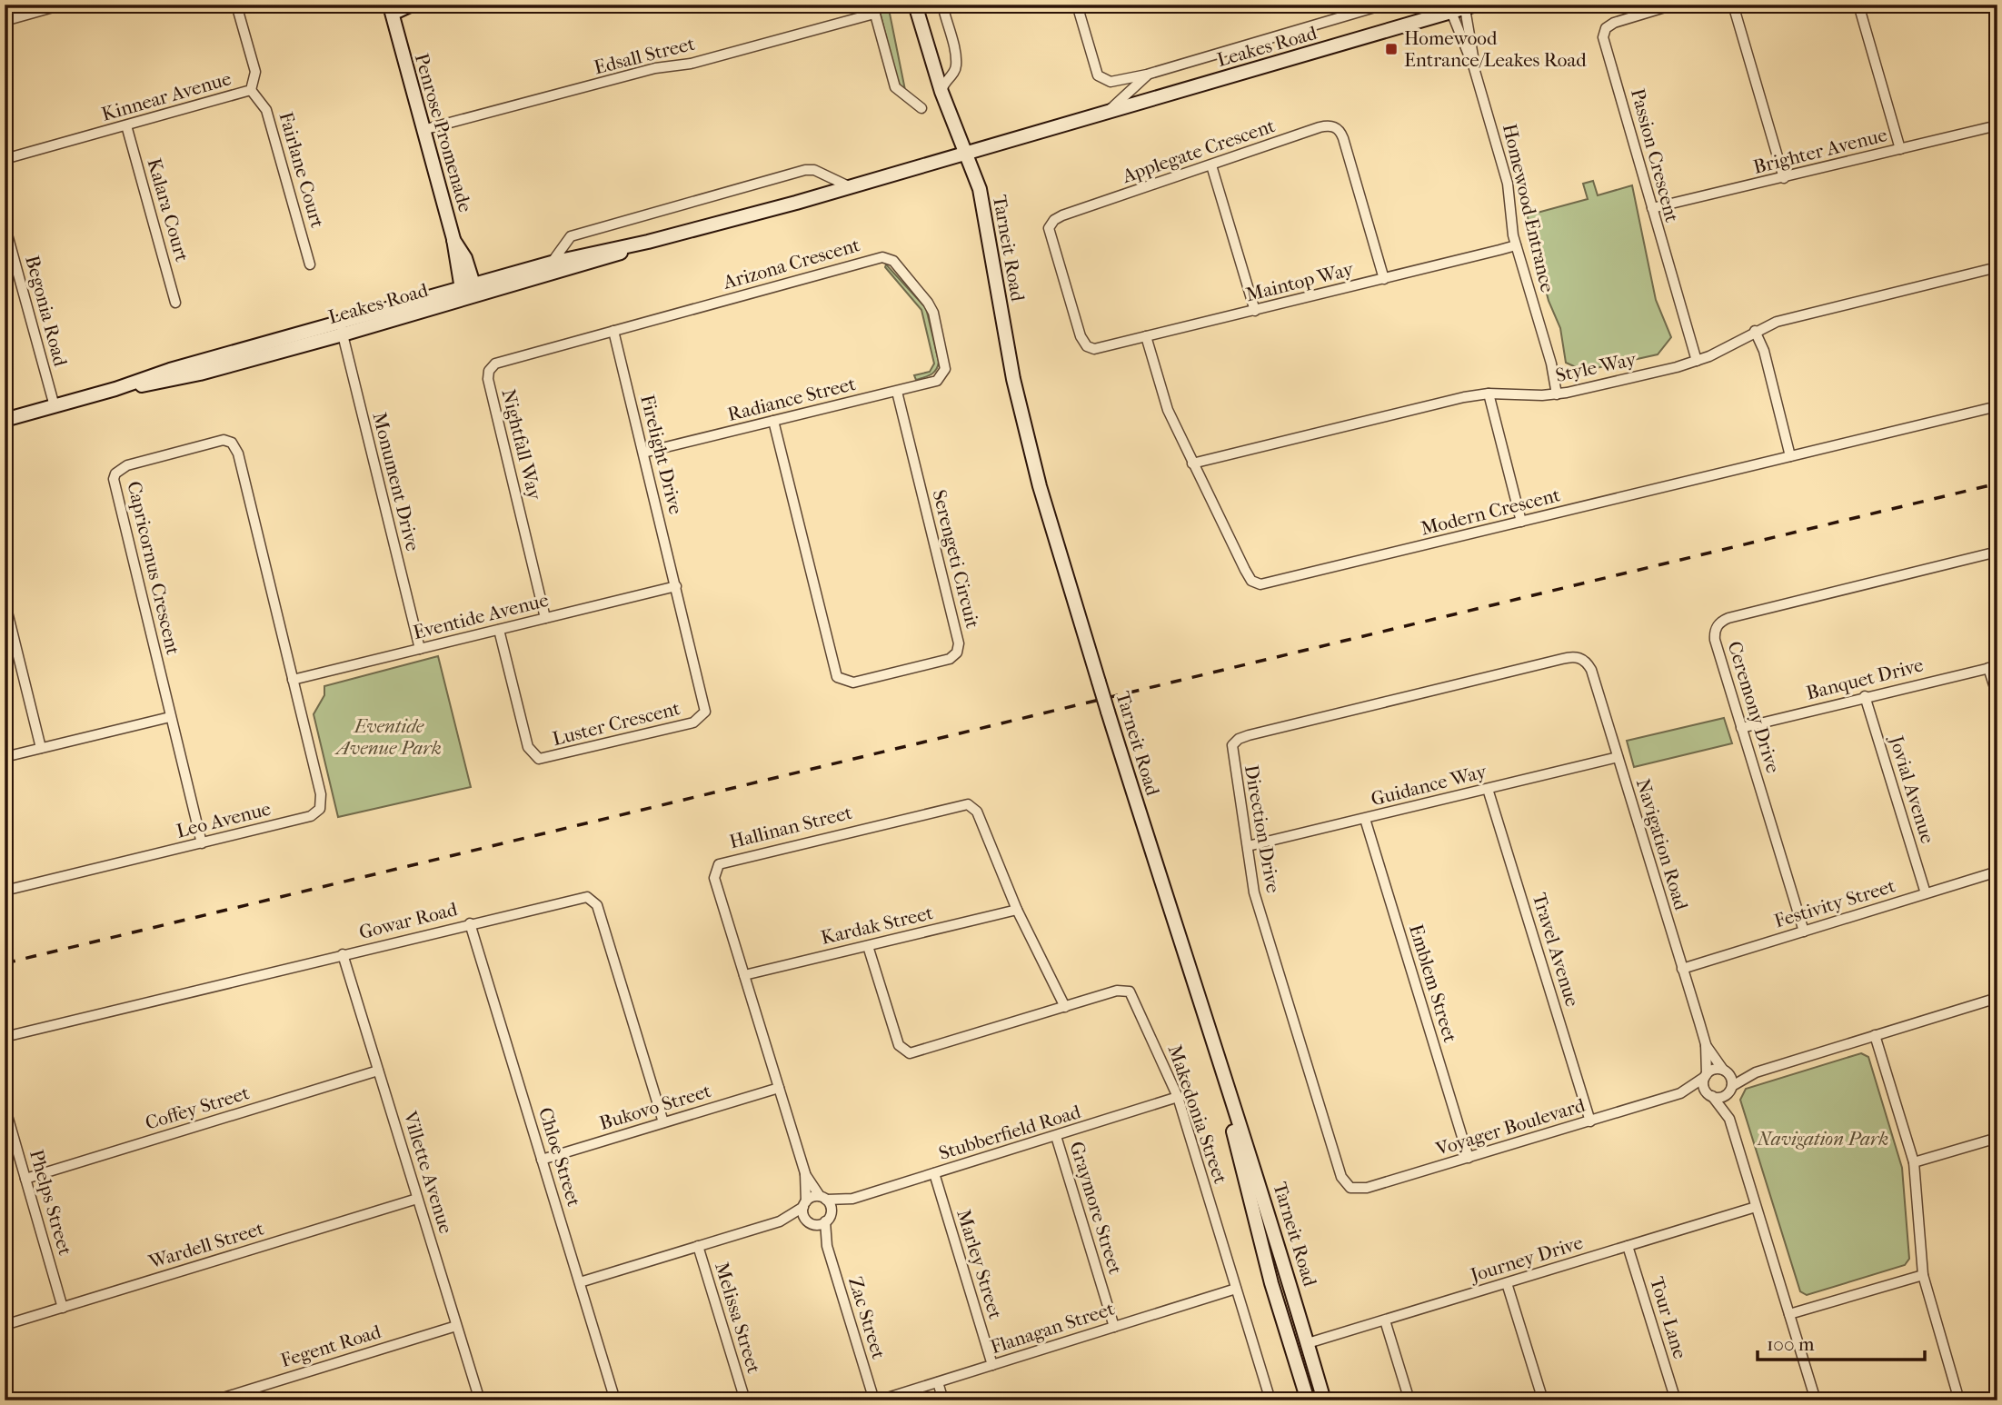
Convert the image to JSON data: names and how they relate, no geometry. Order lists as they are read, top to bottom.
{
  "streets": {
    "street": [
      "Leakes Road",
      "Edsall Street",
      "Kinnear Avenue",
      "Penrose Promenade",
      "Applegate Crescent",
      "Brighter Avenue",
      "Passion Crescent",
      "Fairlane Court",
      "Homewood Entrance",
      "Kalara Court",
      "Tarneit Road",
      "Arizona Crescent",
      "Maintop Way",
      "Begonia Road",
      "Style Way",
      "Radiance Street",
      "Nightfall Way",
      "Firelight Drive",
      "Monument Drive",
      "Modern Crescent",
      "Serengeti Circuit",
      "Capricornus Crescent",
      "Eventide Avenue",
      "Banquet Drive",
      "Ceremony Drive",
      "Luster Crescent",
      "Guidance Way",
      "Jovial Avenue",
      "Leo Avenue",
      "Hallinan Street",
      "Direction Drive",
      "Navigation Road",
      "Festivity Street",
      "Gowar Road",
      "Kardak Street",
      "Travel Avenue",
      "Emblem Street",
      "Bukovo Street",
      "Coffey Street",
      "Makedonia Street",
      "Voyager Boulevard",
      "Stubberfield Road",
      "Chloe Street",
      "Villette Avenue",
      "Phelps Street",
      "Graymore Street",
      "Wardell Street",
      "Journey Drive",
      "Marley Street",
      "Melissa Street",
      "Zac Street",
      "Tour Lane",
      "Flanagan Street",
      "Fegent Road"
    ]
  },
  "crossings": [
    ["Leakes Road", "Penrose Promenade"],
    ["Leakes Road", "Homewood Entrance"],
    ["Leakes Road", "Tarneit Road"],
    ["Leakes Road", "Begonia Road"],
    ["Leakes Road", "Monument Drive"],
    ["Edsall Street", "Penrose Promenade"],
    ["Kinnear Avenue", "Fairlane Court"],
    ["Kinnear Avenue", "Kalara Court"],
    ["Applegate Crescent", "Maintop Way"],
    ["Brighter Avenue", "Passion Crescent"],
    ["Passion Crescent", "Style Way"],
    ["Homewood Entrance", "Maintop Way"],
    ["Homewood Entrance", "Style Way"],
    ["Tarneit Road", "Journey Drive"],
    ["Arizona Crescent", "Radiance Street"],
    ["Arizona Crescent", "Nightfall Way"],
    ["Arizona Crescent", "Firelight Drive"],
    ["Maintop Way", "Modern Crescent"],
    ["Style Way", "Modern Crescent"],
    ["Radiance Street", "Firelight Drive"],
    ["Radiance Street", "Serengeti Circuit"],
    ["Nightfall Way", "Firelight Drive"],
    ["Nightfall Way", "Eventide Avenue"],
    ["Firelight Drive", "Eventide Avenue"],
    ["Firelight Drive", "Luster Crescent"],
    ["Monument Drive", "Eventide Avenue"],
    ["Capricornus Crescent", "Eventide Avenue"],
    ["Capricornus Crescent", "Leo Avenue"],
    ["Eventide Avenue", "Luster Crescent"],
    ["Eventide Avenue", "Leo Avenue"],
    ["Banquet Drive", "Ceremony Drive"],
    ["Banquet Drive", "Jovial Avenue"],
    ["Ceremony Drive", "Festivity Street"],
    ["Guidance Way", "Direction Drive"],
    ["Guidance Way", "Navigation Road"],
    ["Guidance Way", "Travel Avenue"],
    ["Guidance Way", "Emblem Street"],
    ["Jovial Avenue", "Festivity Street"],
    ["Hallinan Street", "Kardak Street"],
    ["Hallinan Street", "Bukovo Street"],
    ["Hallinan Street", "Makedonia Street"],
    ["Hallinan Street", "Stubberfield Road"],
    ["Hallinan Street", "Zac Street"],
    ["Direction Drive", "Navigation Road"],
    ["Direction Drive", "Voyager Boulevard"],
    ["Navigation Road", "Festivity Street"],
    ["Navigation Road", "Voyager Boulevard"],
    ["Gowar Road", "Bukovo Street"],
    ["Gowar Road", "Chloe Street"],
    ["Gowar Road", "Villette Avenue"],
    ["Kardak Street", "Makedonia Street"],
    ["Travel Avenue", "Voyager Boulevard"],
    ["Emblem Street", "Voyager Boulevard"],
    ["Bukovo Street", "Chloe Street"],
    ["Coffey Street", "Villette Avenue"],
    ["Coffey Street", "Phelps Street"],
    ["Makedonia Street", "Stubberfield Road"],
    ["Makedonia Street", "Flanagan Street"],
    ["Stubberfield Road", "Graymore Street"],
    ["Stubberfield Road", "Marley Street"],
    ["Stubberfield Road", "Zac Street"],
    ["Villette Avenue", "Wardell Street"],
    ["Villette Avenue", "Fegent Road"],
    ["Phelps Street", "Wardell Street"],
    ["Graymore Street", "Flanagan Street"],
    ["Journey Drive", "Tour Lane"],
    ["Marley Street", "Flanagan Street"],
    ["Zac Street", "Flanagan Street"]
  ],
  "parks": ["Eventide Avenue Park", "Navigation Park"],
  "places": {
    "transit": ["Homewood Entrance/Leakes Road"]
  },
  "scale_bar": "100 m"
}
